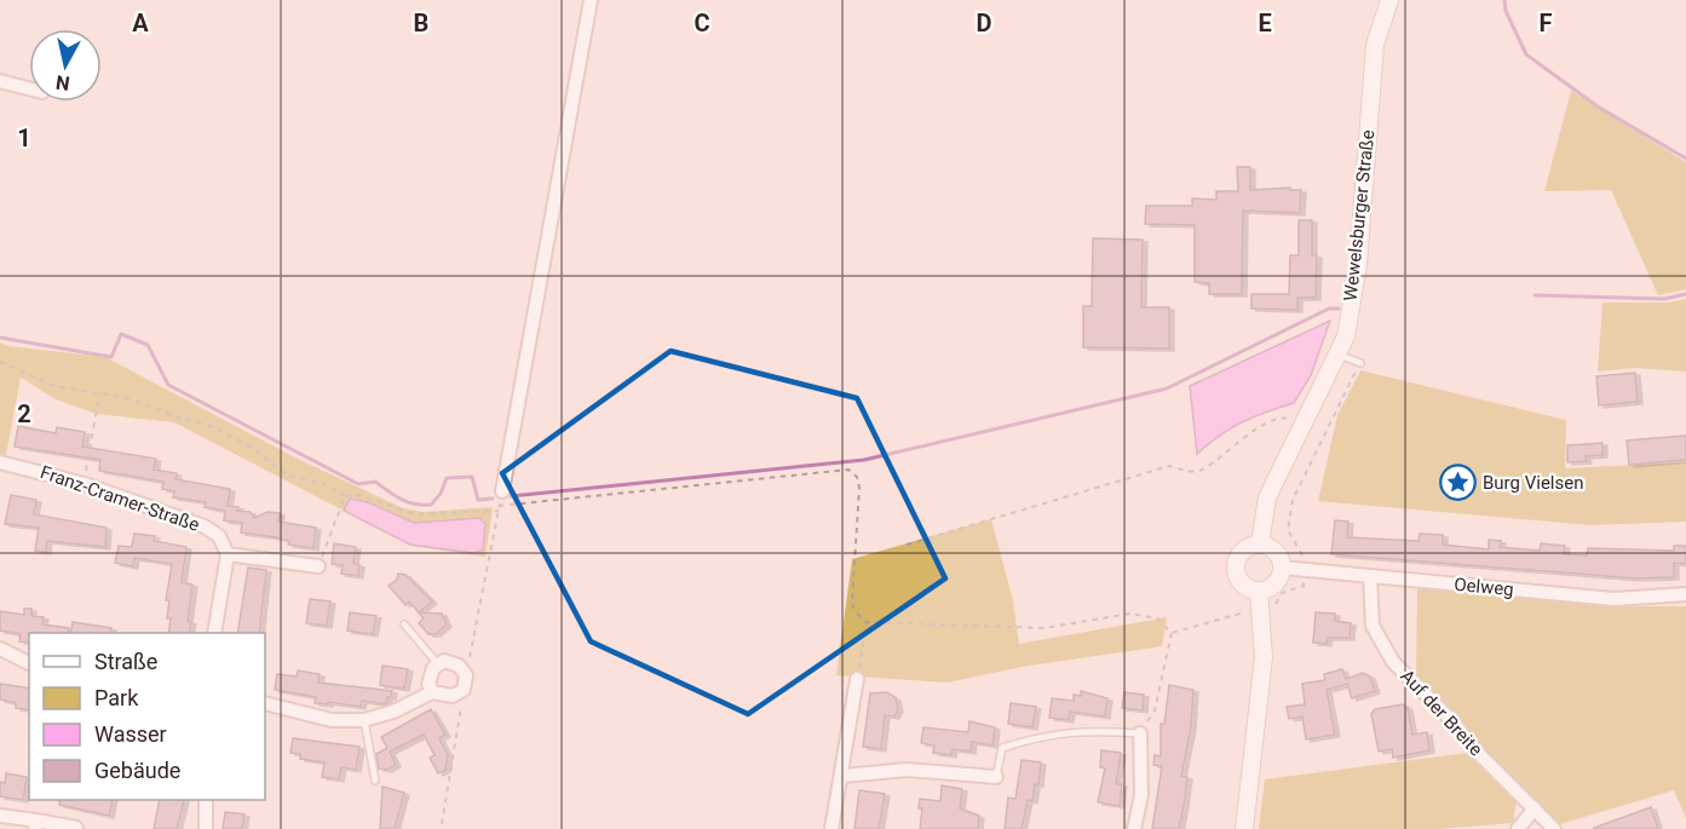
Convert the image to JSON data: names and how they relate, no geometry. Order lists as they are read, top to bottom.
{
  "streets": {
    "main road": ["Wewelsburger Straße"],
    "street": ["Franz-Cramer-Straße", "Oelweg", "Auf der Breite"]
  },
  "crossings": [
    ["Wewelsburger Straße", "Oelweg"],
    ["Oelweg", "Auf der Breite"]
  ],
  "places": {
    "place": ["Burg Vielsen"]
  },
  "legend": [
    "Straße",
    "Park",
    "Wasser",
    "Gebäude"
  ],
  "north": "bottom",
  "grid": {
    "columns": [
      "A",
      "B",
      "C",
      "D",
      "E",
      "F"
    ],
    "rows": ["1", "2"]
  }
}
